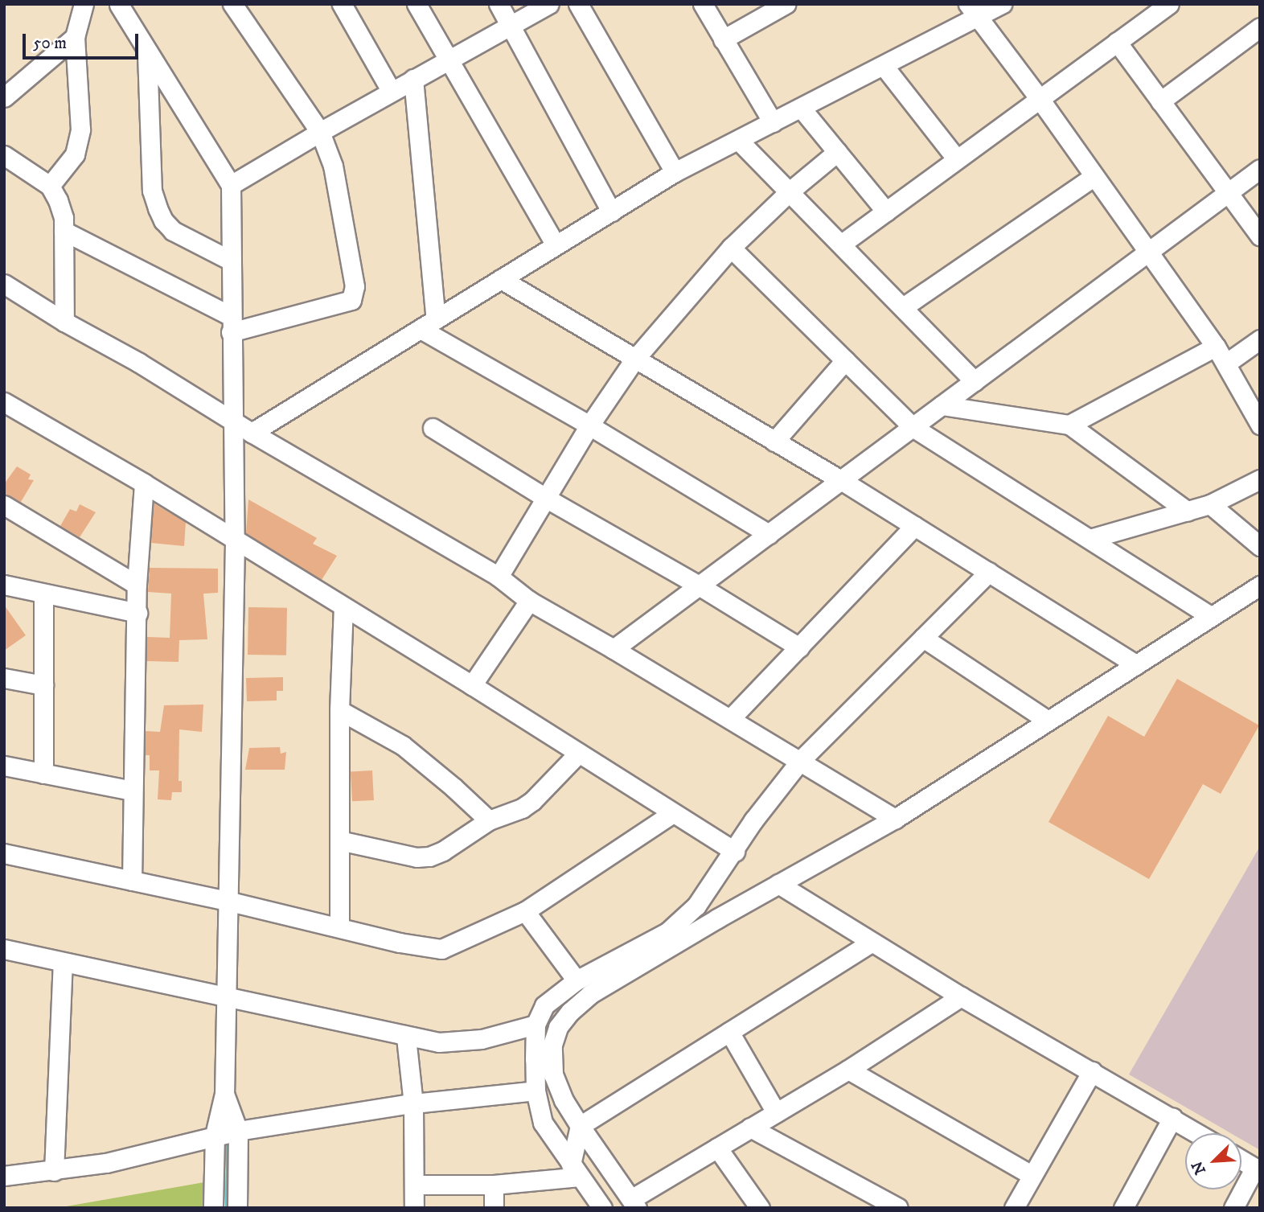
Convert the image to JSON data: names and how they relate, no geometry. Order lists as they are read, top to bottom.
{
  "scale_bar": "50 m",
  "north": "bottom left"
}
